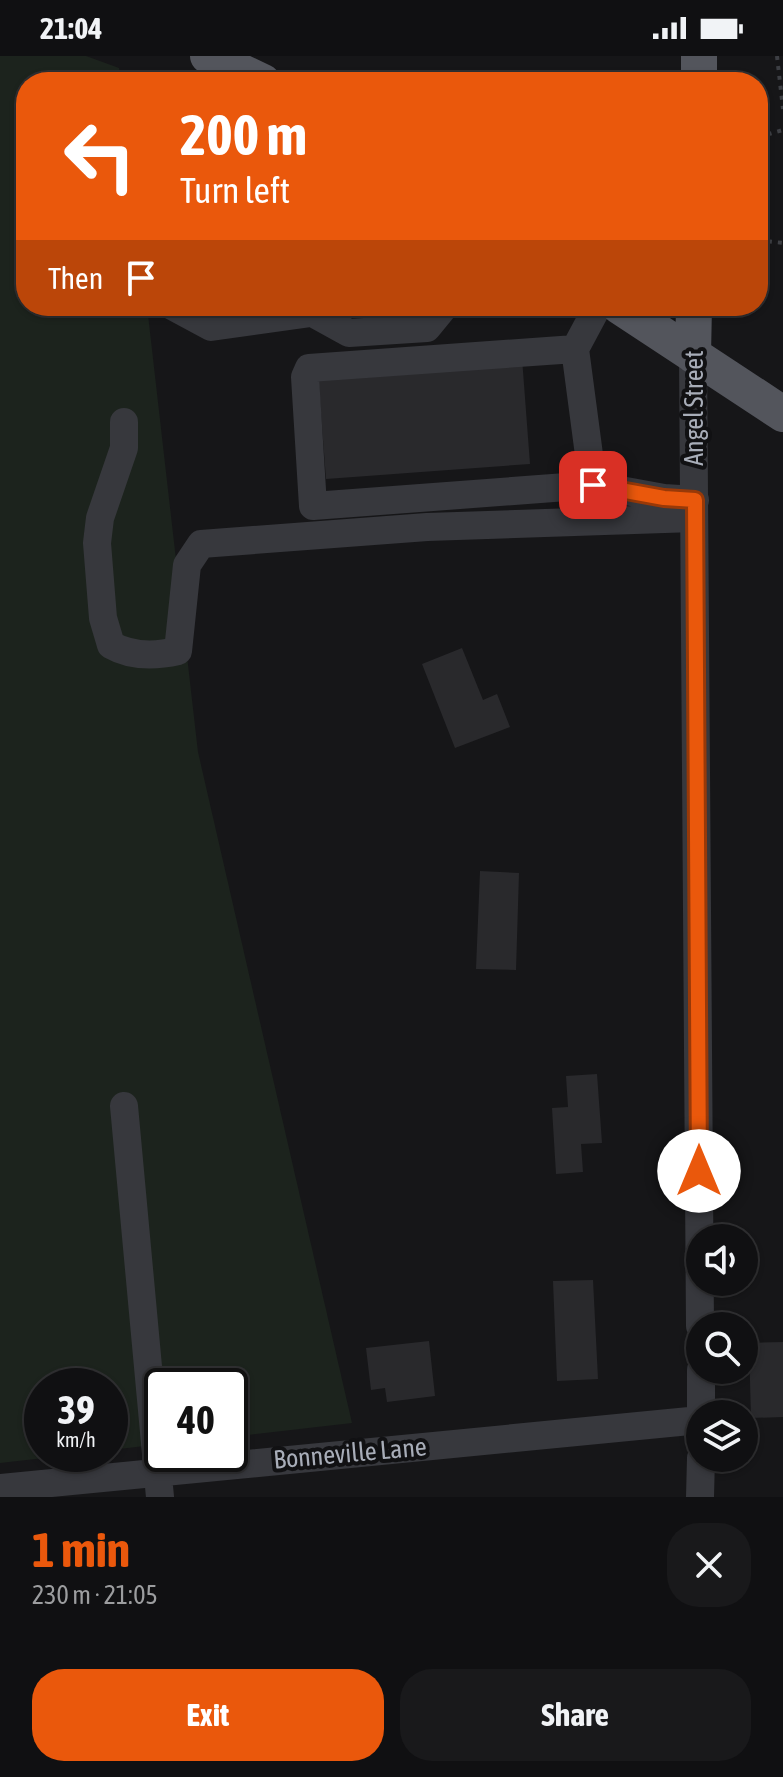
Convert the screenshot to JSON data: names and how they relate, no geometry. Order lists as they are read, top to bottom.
{
  "streets": {
    "main road": ["Angel Street"],
    "street": ["Bonneville Lane"]
  },
  "page": {
    "status": "21:04",
    "turn": ["200 m", "Turn left"],
    "then": "Then",
    "speed": "39 km/h",
    "limit": "40",
    "heading": ["1 min", "230 m · 21:05"],
    "buttons": ["Exit", "Share"]
  }
}
